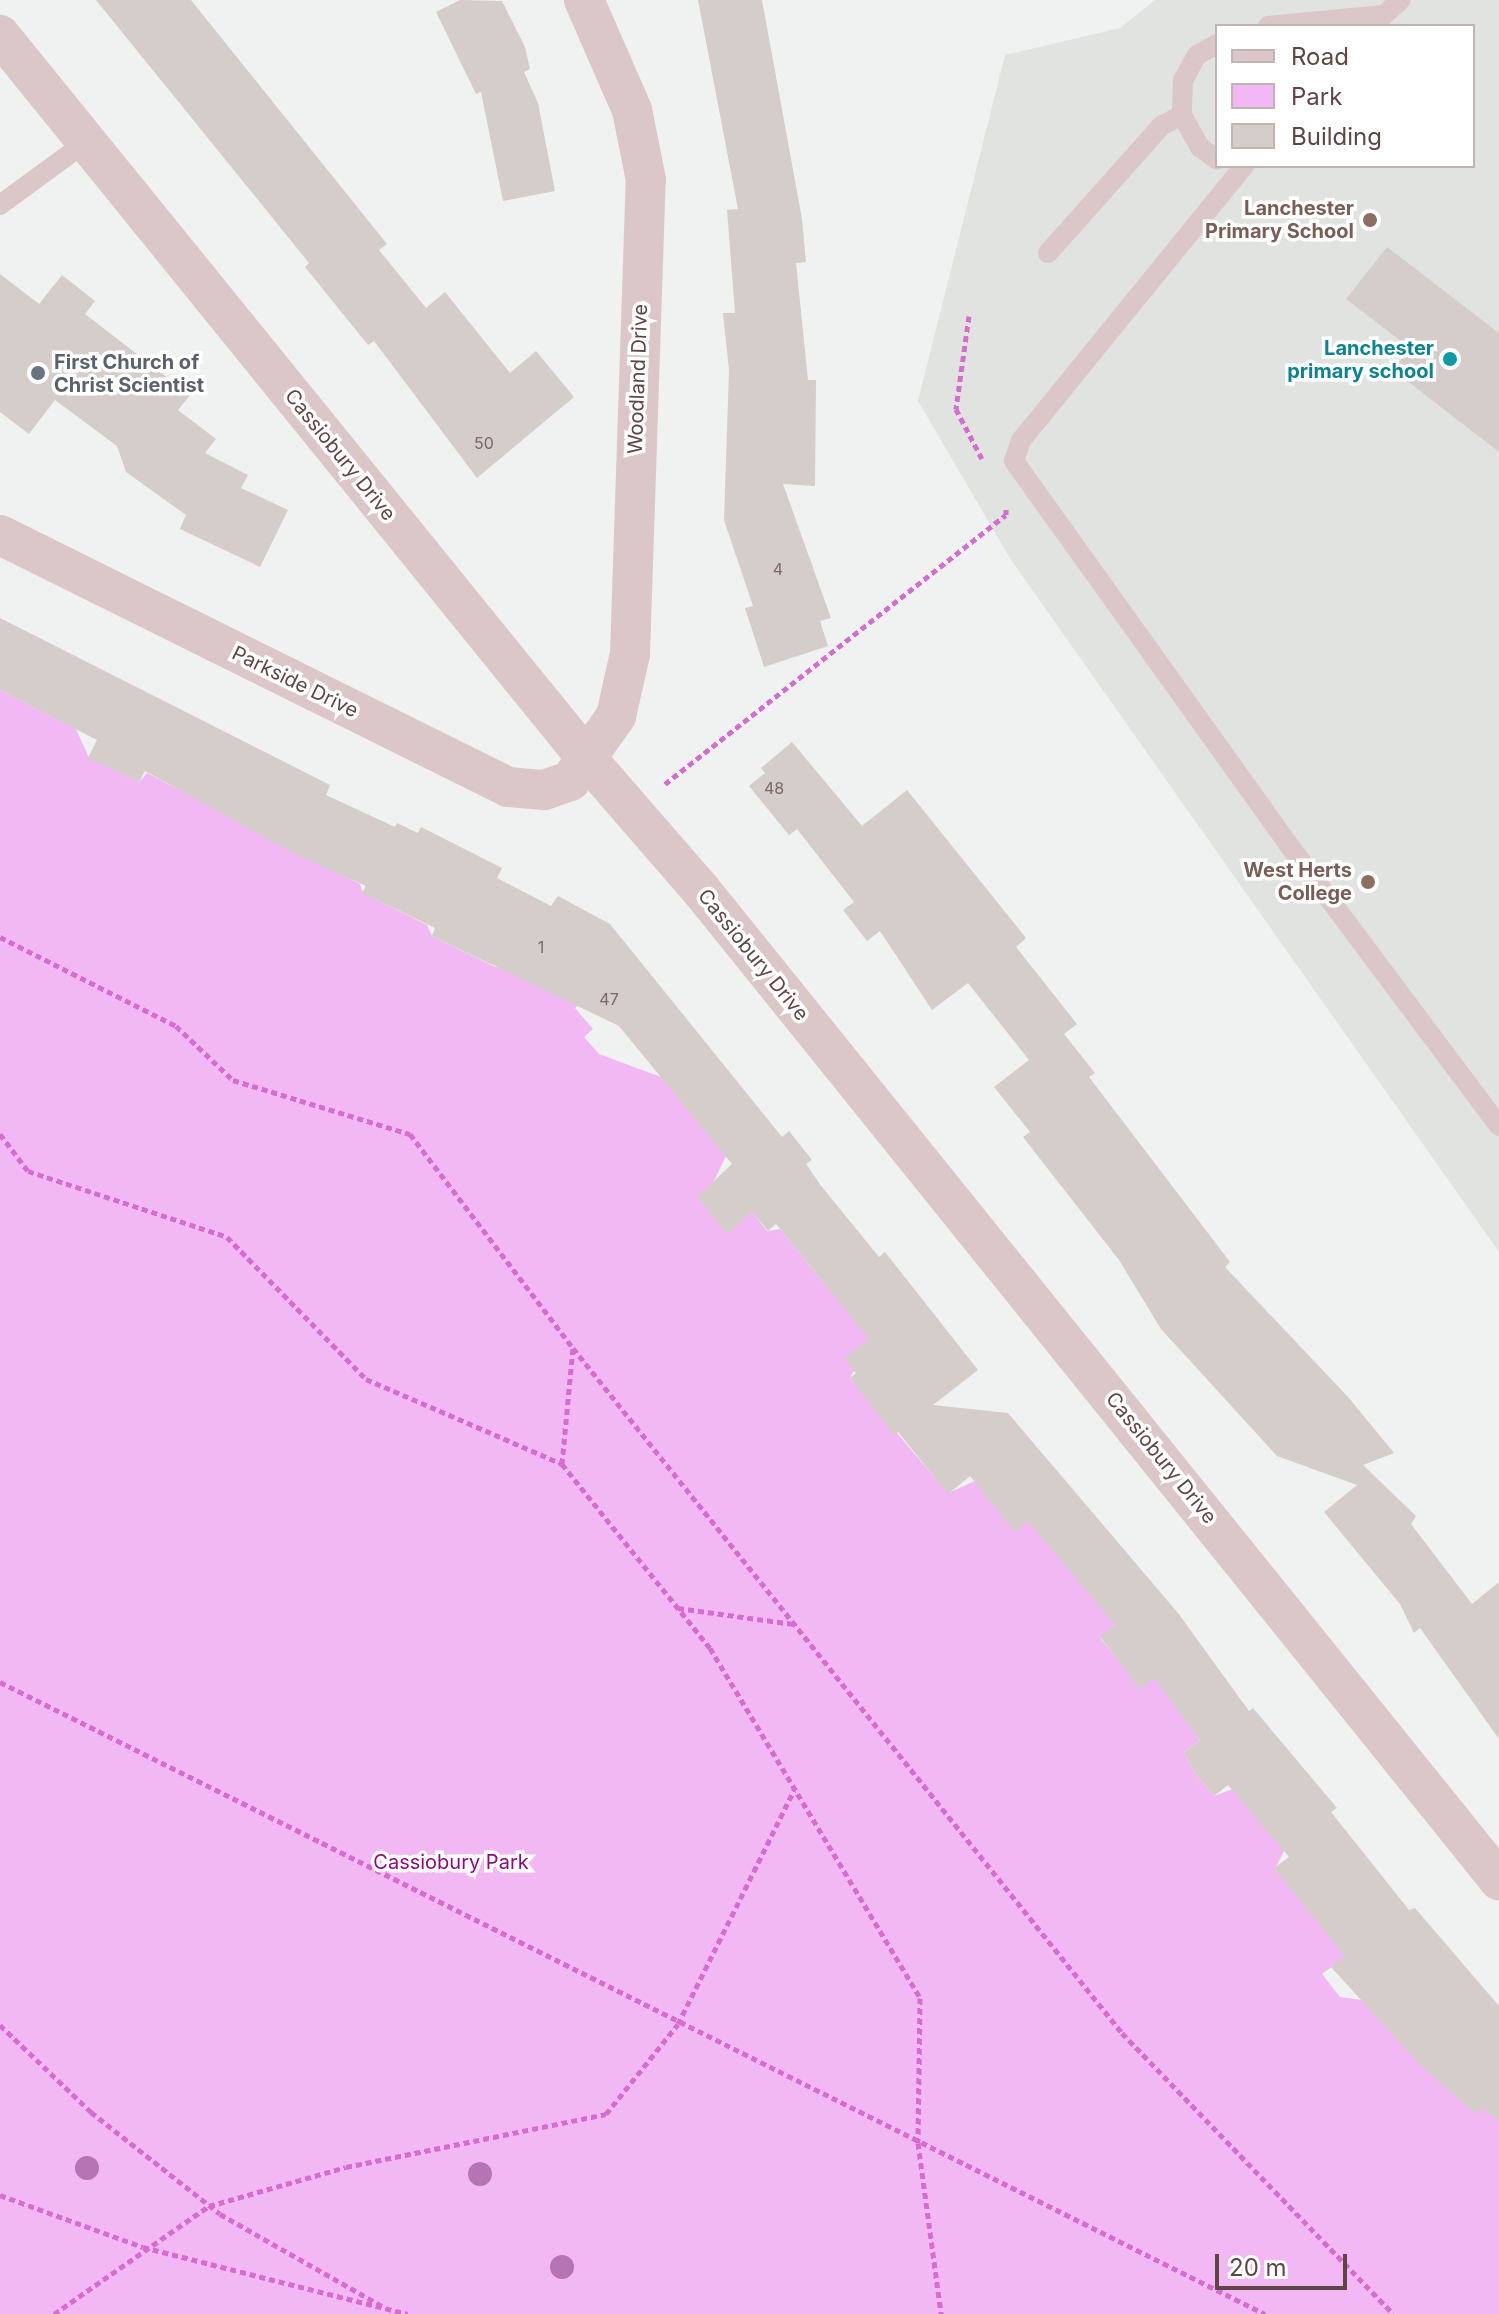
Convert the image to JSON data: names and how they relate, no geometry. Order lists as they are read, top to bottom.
{
  "streets": {
    "street": ["Woodland Drive", "Cassiobury Drive", "Parkside Drive"]
  },
  "crossings": [
    ["Woodland Drive", "Cassiobury Drive"],
    ["Woodland Drive", "Parkside Drive"],
    ["Cassiobury Drive", "Parkside Drive"]
  ],
  "parks": ["Cassiobury Park"],
  "places": [
    "Lanchester Primary School",
    "Lanchester primary school",
    "First Church of Christ Scientist",
    "West Herts College"
  ],
  "house_numbers": [
    "50",
    "4",
    "48",
    "1",
    "47"
  ],
  "legend": ["Road", "Park", "Building"],
  "scale_bar": "20 m"
}
